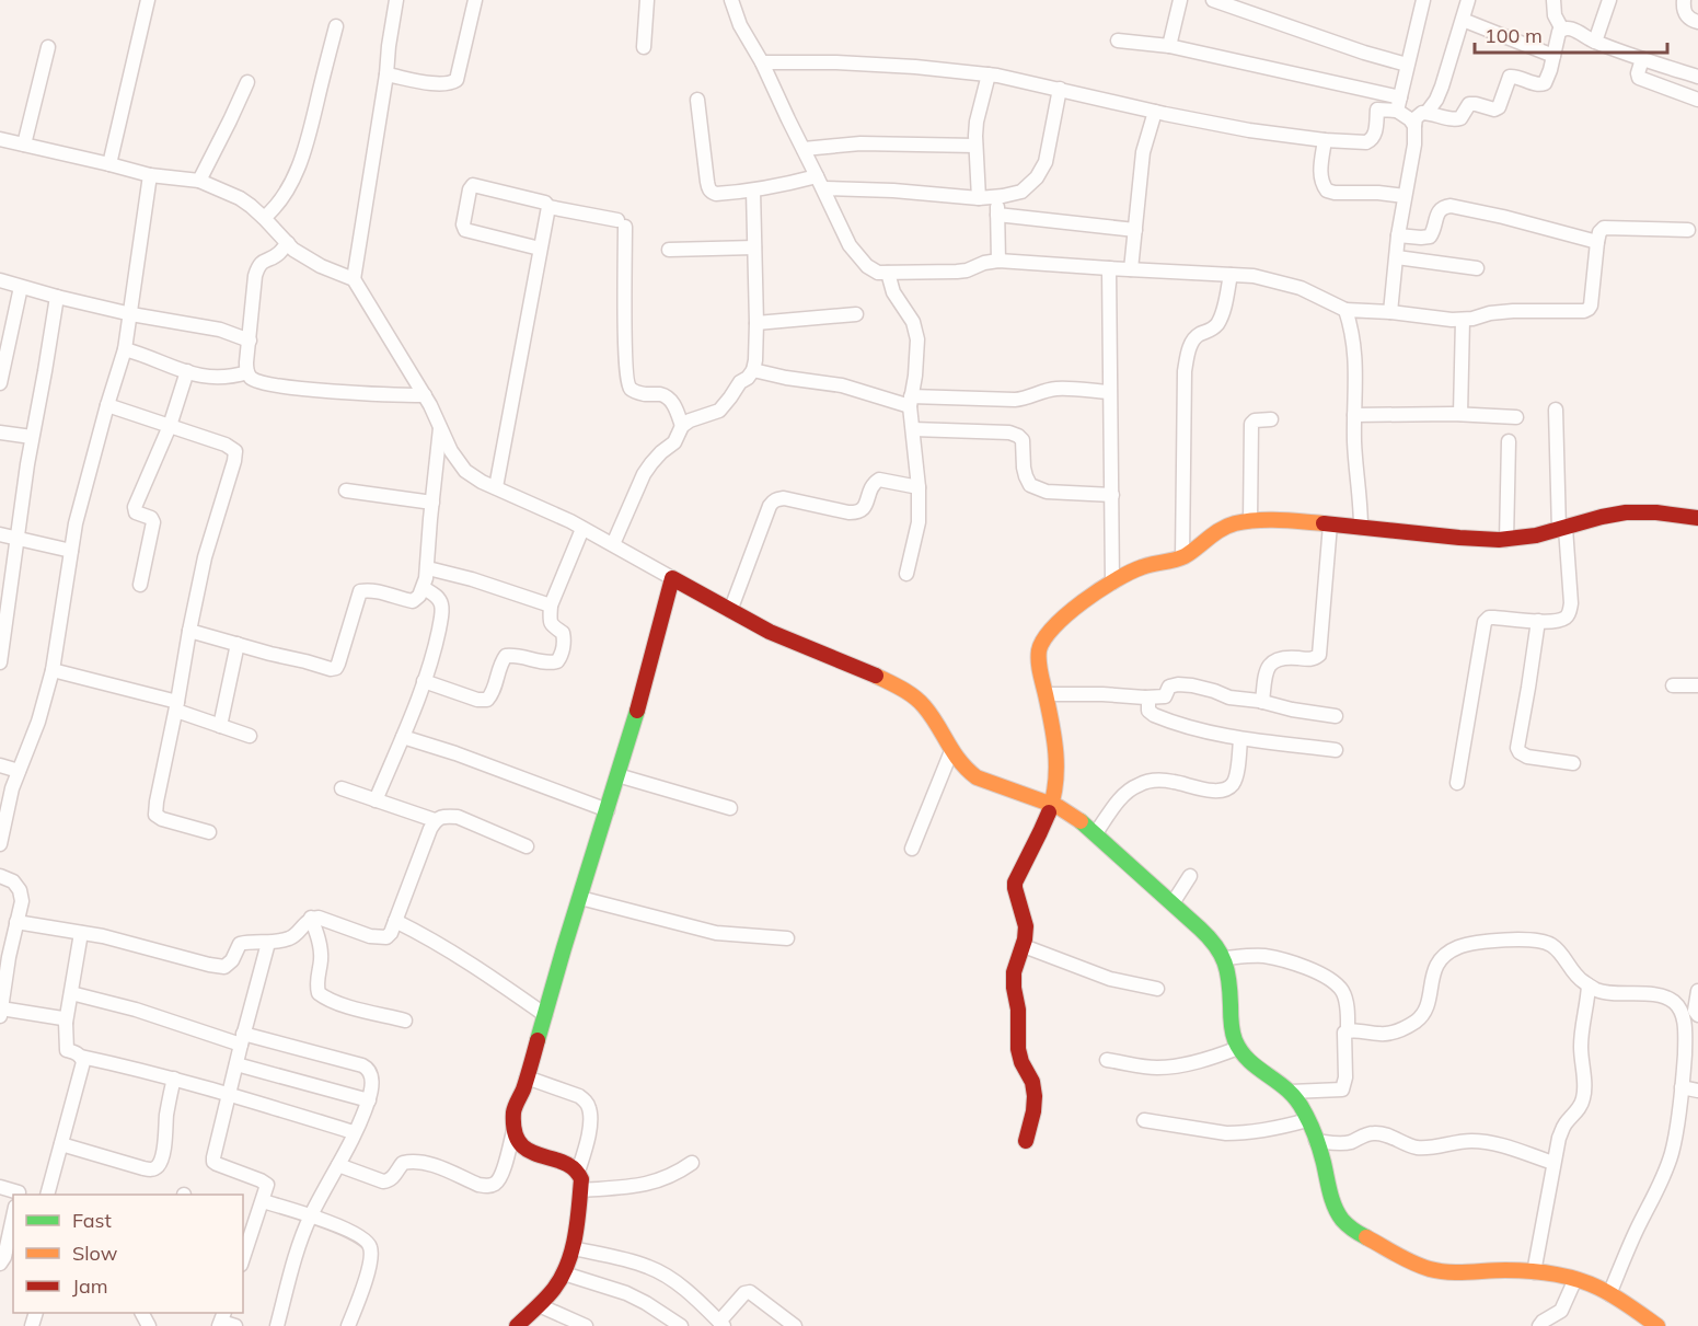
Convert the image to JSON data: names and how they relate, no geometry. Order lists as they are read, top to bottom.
{
  "legend": ["Fast", "Slow", "Jam"],
  "scale_bar": "100 m"
}
